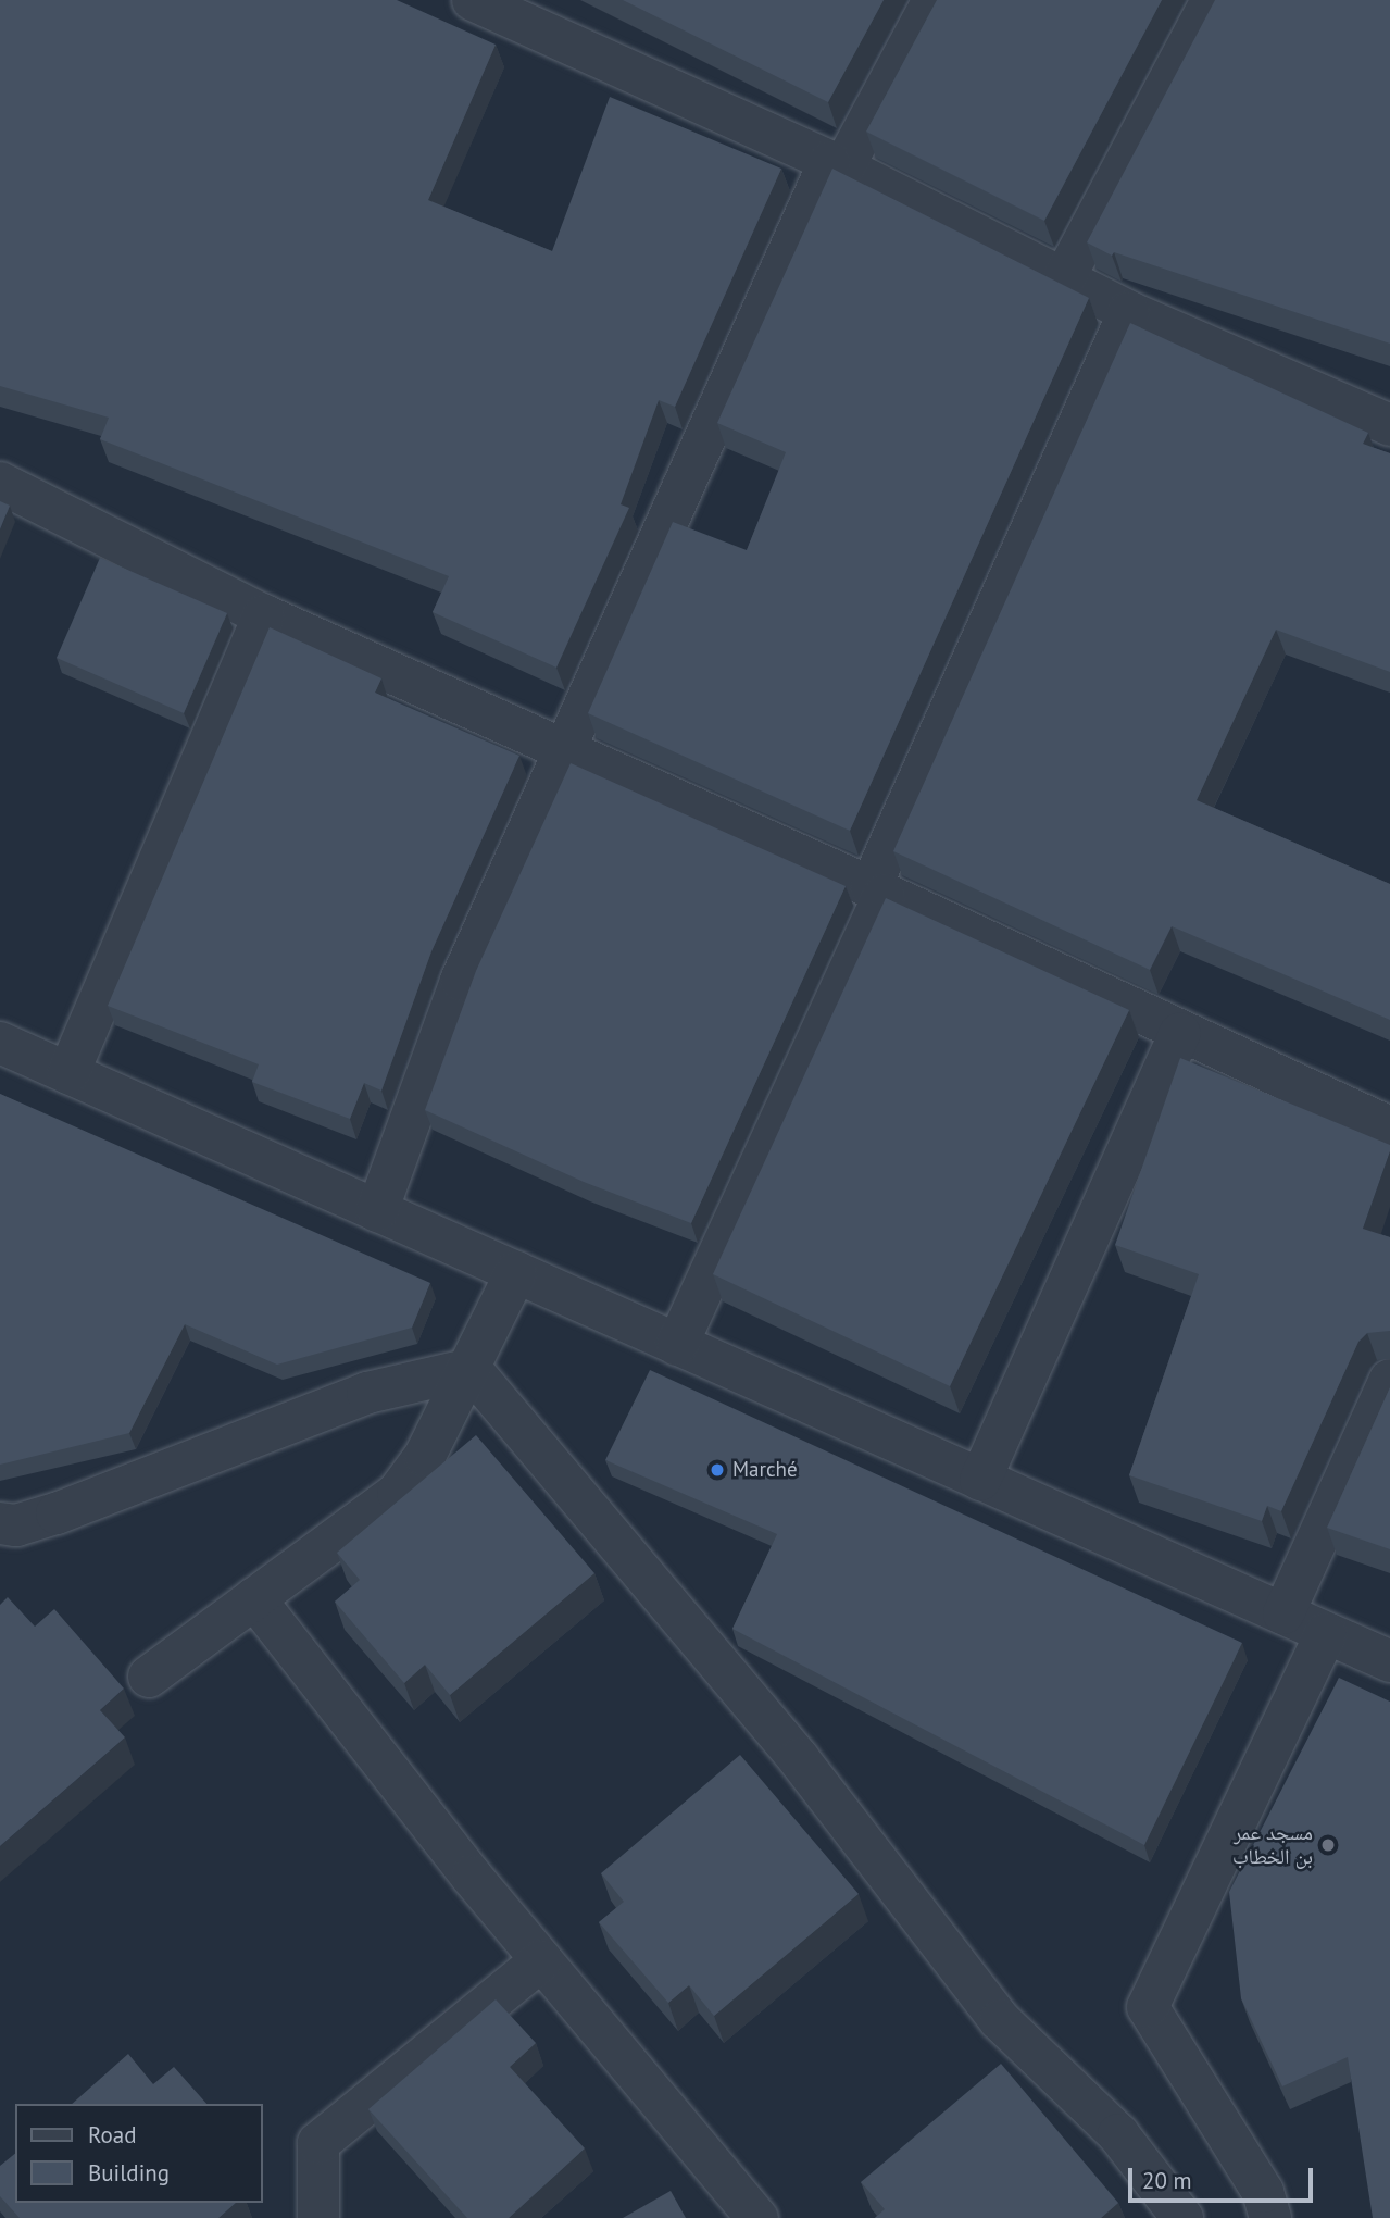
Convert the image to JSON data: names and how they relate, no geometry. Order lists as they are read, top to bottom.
{
  "places": ["Marché", "مسجد عمر بن الخطاب"],
  "legend": ["Road", "Building"],
  "scale_bar": "20 m"
}
